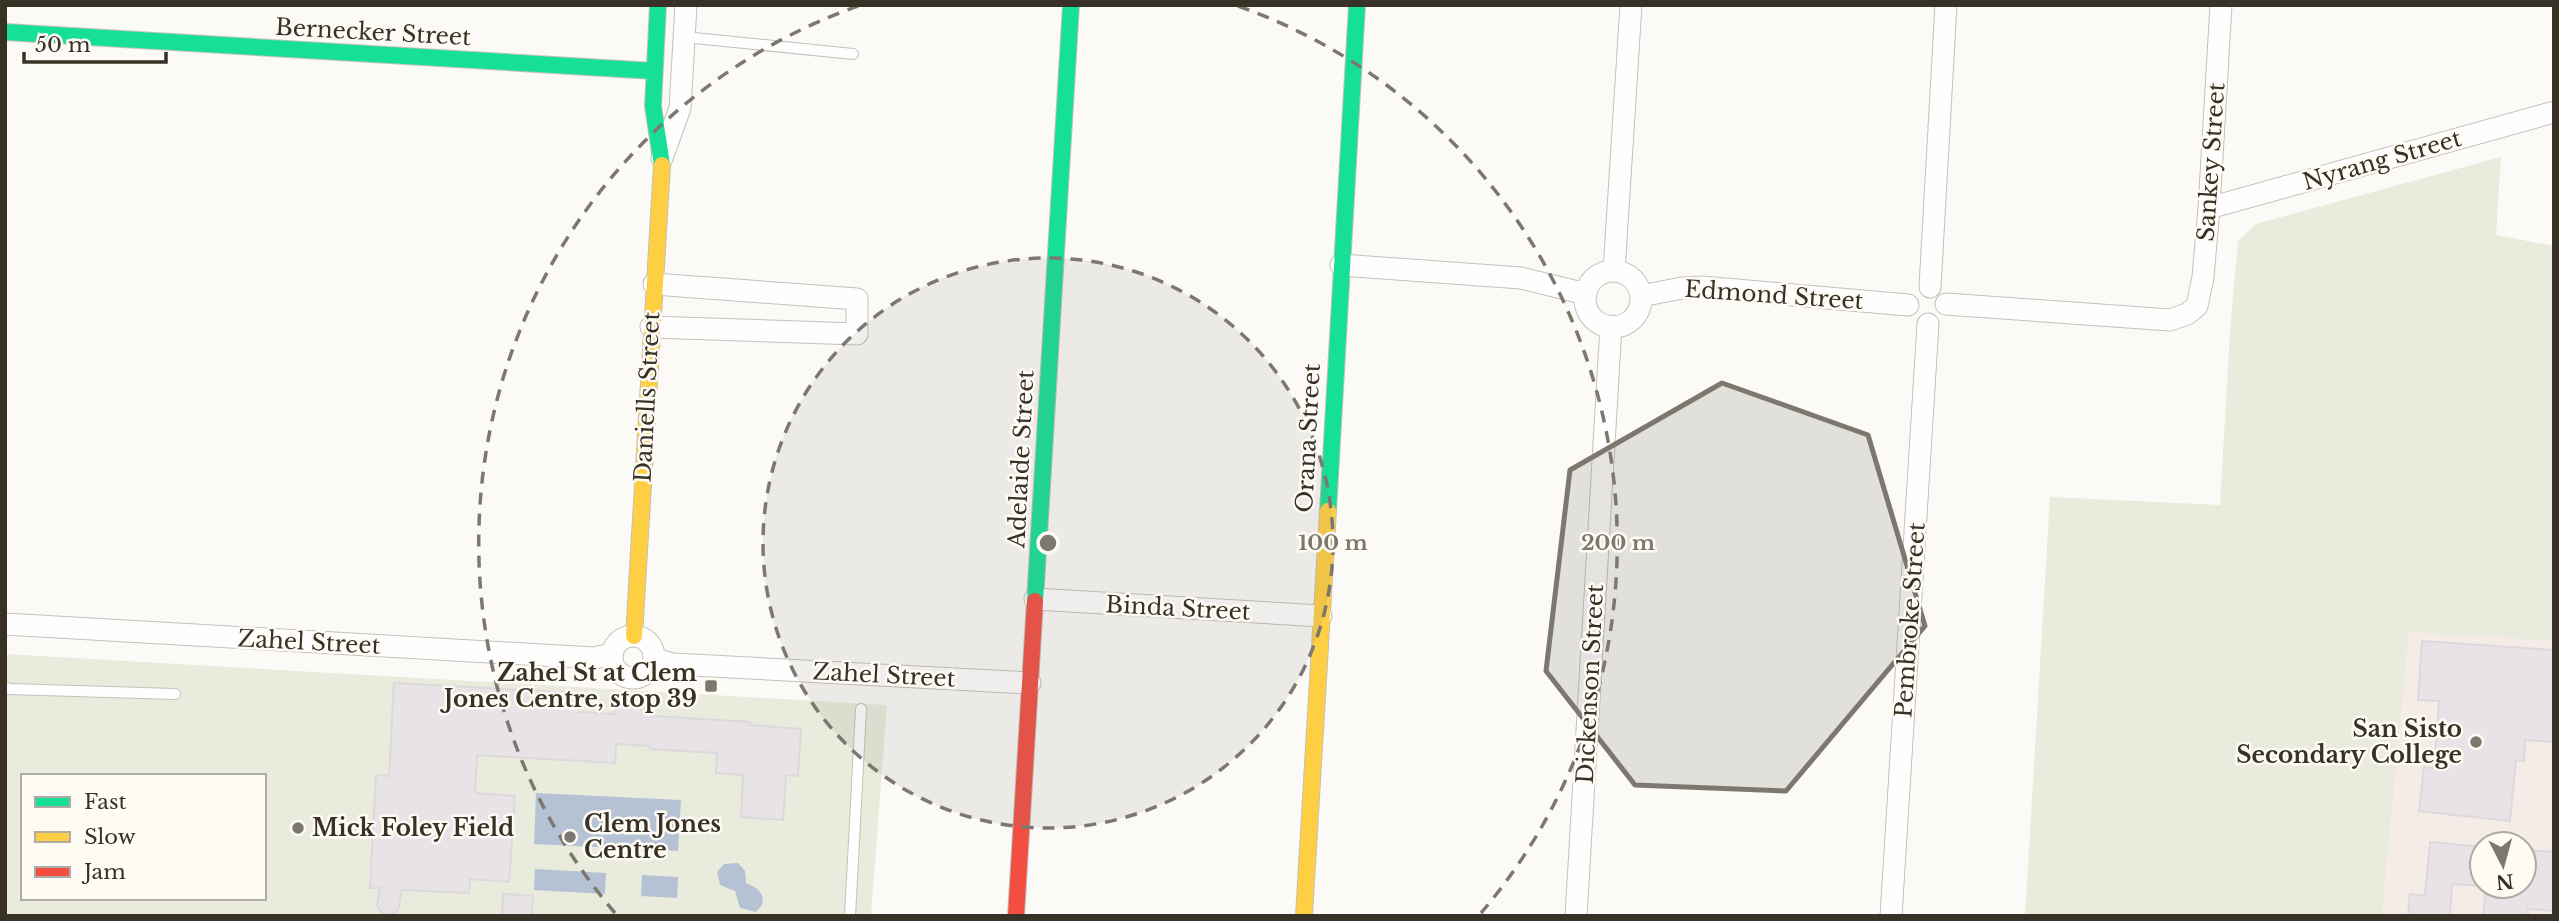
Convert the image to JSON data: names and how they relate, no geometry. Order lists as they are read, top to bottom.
{
  "streets": {
    "street": [
      "Bernecker Street",
      "Nyrang Street",
      "Sankey Street",
      "Edmond Street",
      "Daniells Street",
      "Orana Street",
      "Adelaide Street",
      "Binda Street",
      "Pembroke Street",
      "Zahel Street",
      "Dickenson Street"
    ]
  },
  "crossings": [
    ["Bernecker Street", "Daniells Street"],
    ["Nyrang Street", "Sankey Street"],
    ["Sankey Street", "Edmond Street"],
    ["Sankey Street", "Pembroke Street"],
    ["Edmond Street", "Pembroke Street"],
    ["Edmond Street", "Dickenson Street"],
    ["Daniells Street", "Zahel Street"],
    ["Orana Street", "Binda Street"],
    ["Adelaide Street", "Binda Street"],
    ["Adelaide Street", "Zahel Street"]
  ],
  "places": {
    "transit": ["Zahel St at Clem Jones Centre, stop 39"],
    "other": ["San Sisto Secondary College", "Mick Foley Field", "Clem Jones Centre"]
  },
  "legend": ["Fast", "Slow", "Jam"],
  "scale_bar": "50 m",
  "north": "bottom",
  "rings": ["100 m", "200 m"]
}
